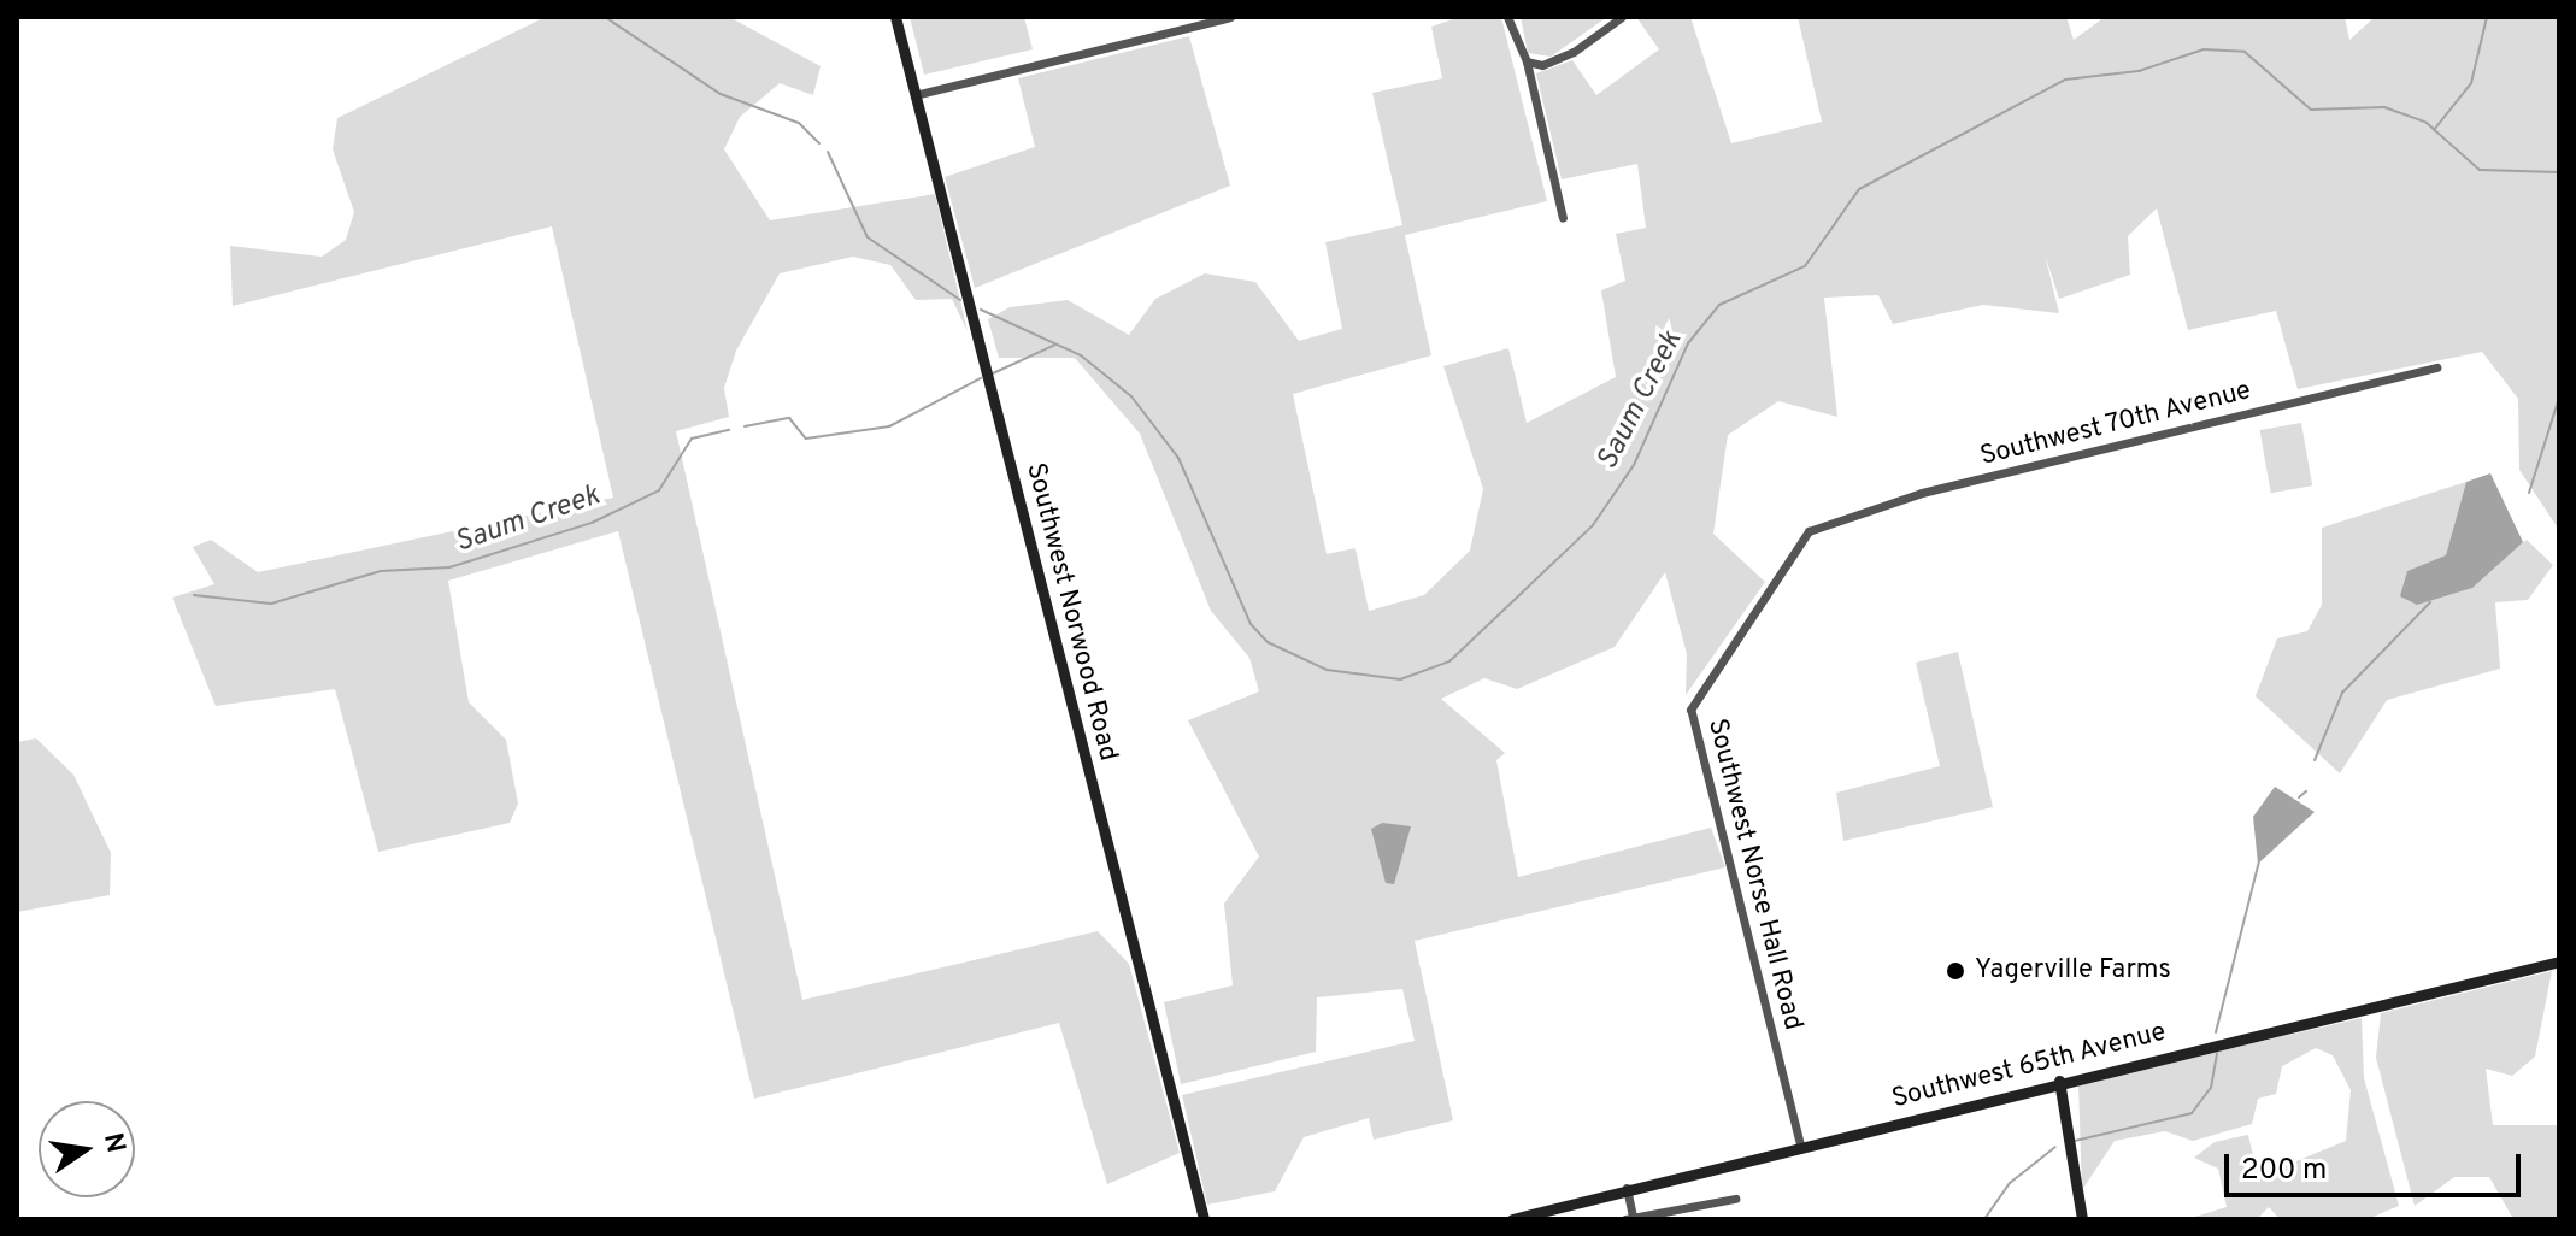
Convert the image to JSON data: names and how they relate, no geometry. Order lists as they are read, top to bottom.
{
  "streets": {
    "street": [
      "Southwest 70th Avenue",
      "Southwest Norwood Road",
      "Southwest Norse Hall Road",
      "Southwest 65th Avenue"
    ]
  },
  "crossings": [
    ["Southwest 70th Avenue", "Southwest Norse Hall Road"],
    ["Southwest Norse Hall Road", "Southwest 65th Avenue"]
  ],
  "water": ["Saum Creek"],
  "places": ["Yagerville Farms"],
  "scale_bar": "200 m",
  "north": "right"
}
